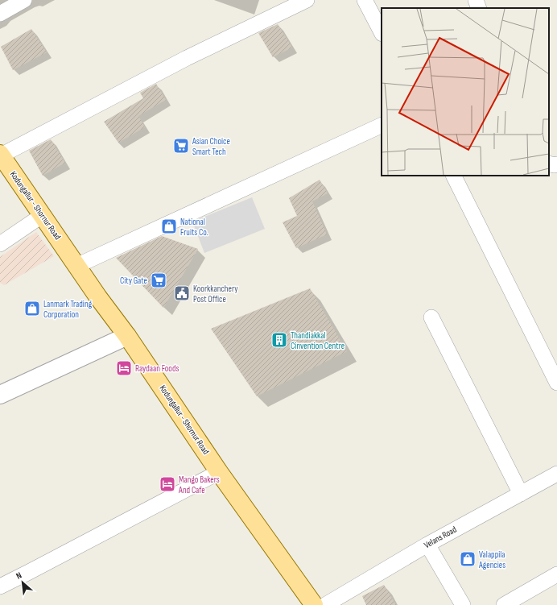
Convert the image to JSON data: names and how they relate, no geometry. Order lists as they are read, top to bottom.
{
  "streets": {
    "main road": ["Kodungallur - Shornur Road"],
    "street": ["Velans Road"]
  },
  "places": {
    "supermarket": ["Asian Choice Smart Tech", "City Gate"],
    "shop": ["National Fruits Co.", "Lanmark Trading Corporation", "Valappila Agencies"],
    "public building": ["Koorkkanchery Post Office"],
    "building": ["Thandiakkal Cinvention Centre"],
    "hotel": ["Raydaan Foods", "Mango Bakers And Cafe"]
  },
  "north": "top left"
}
